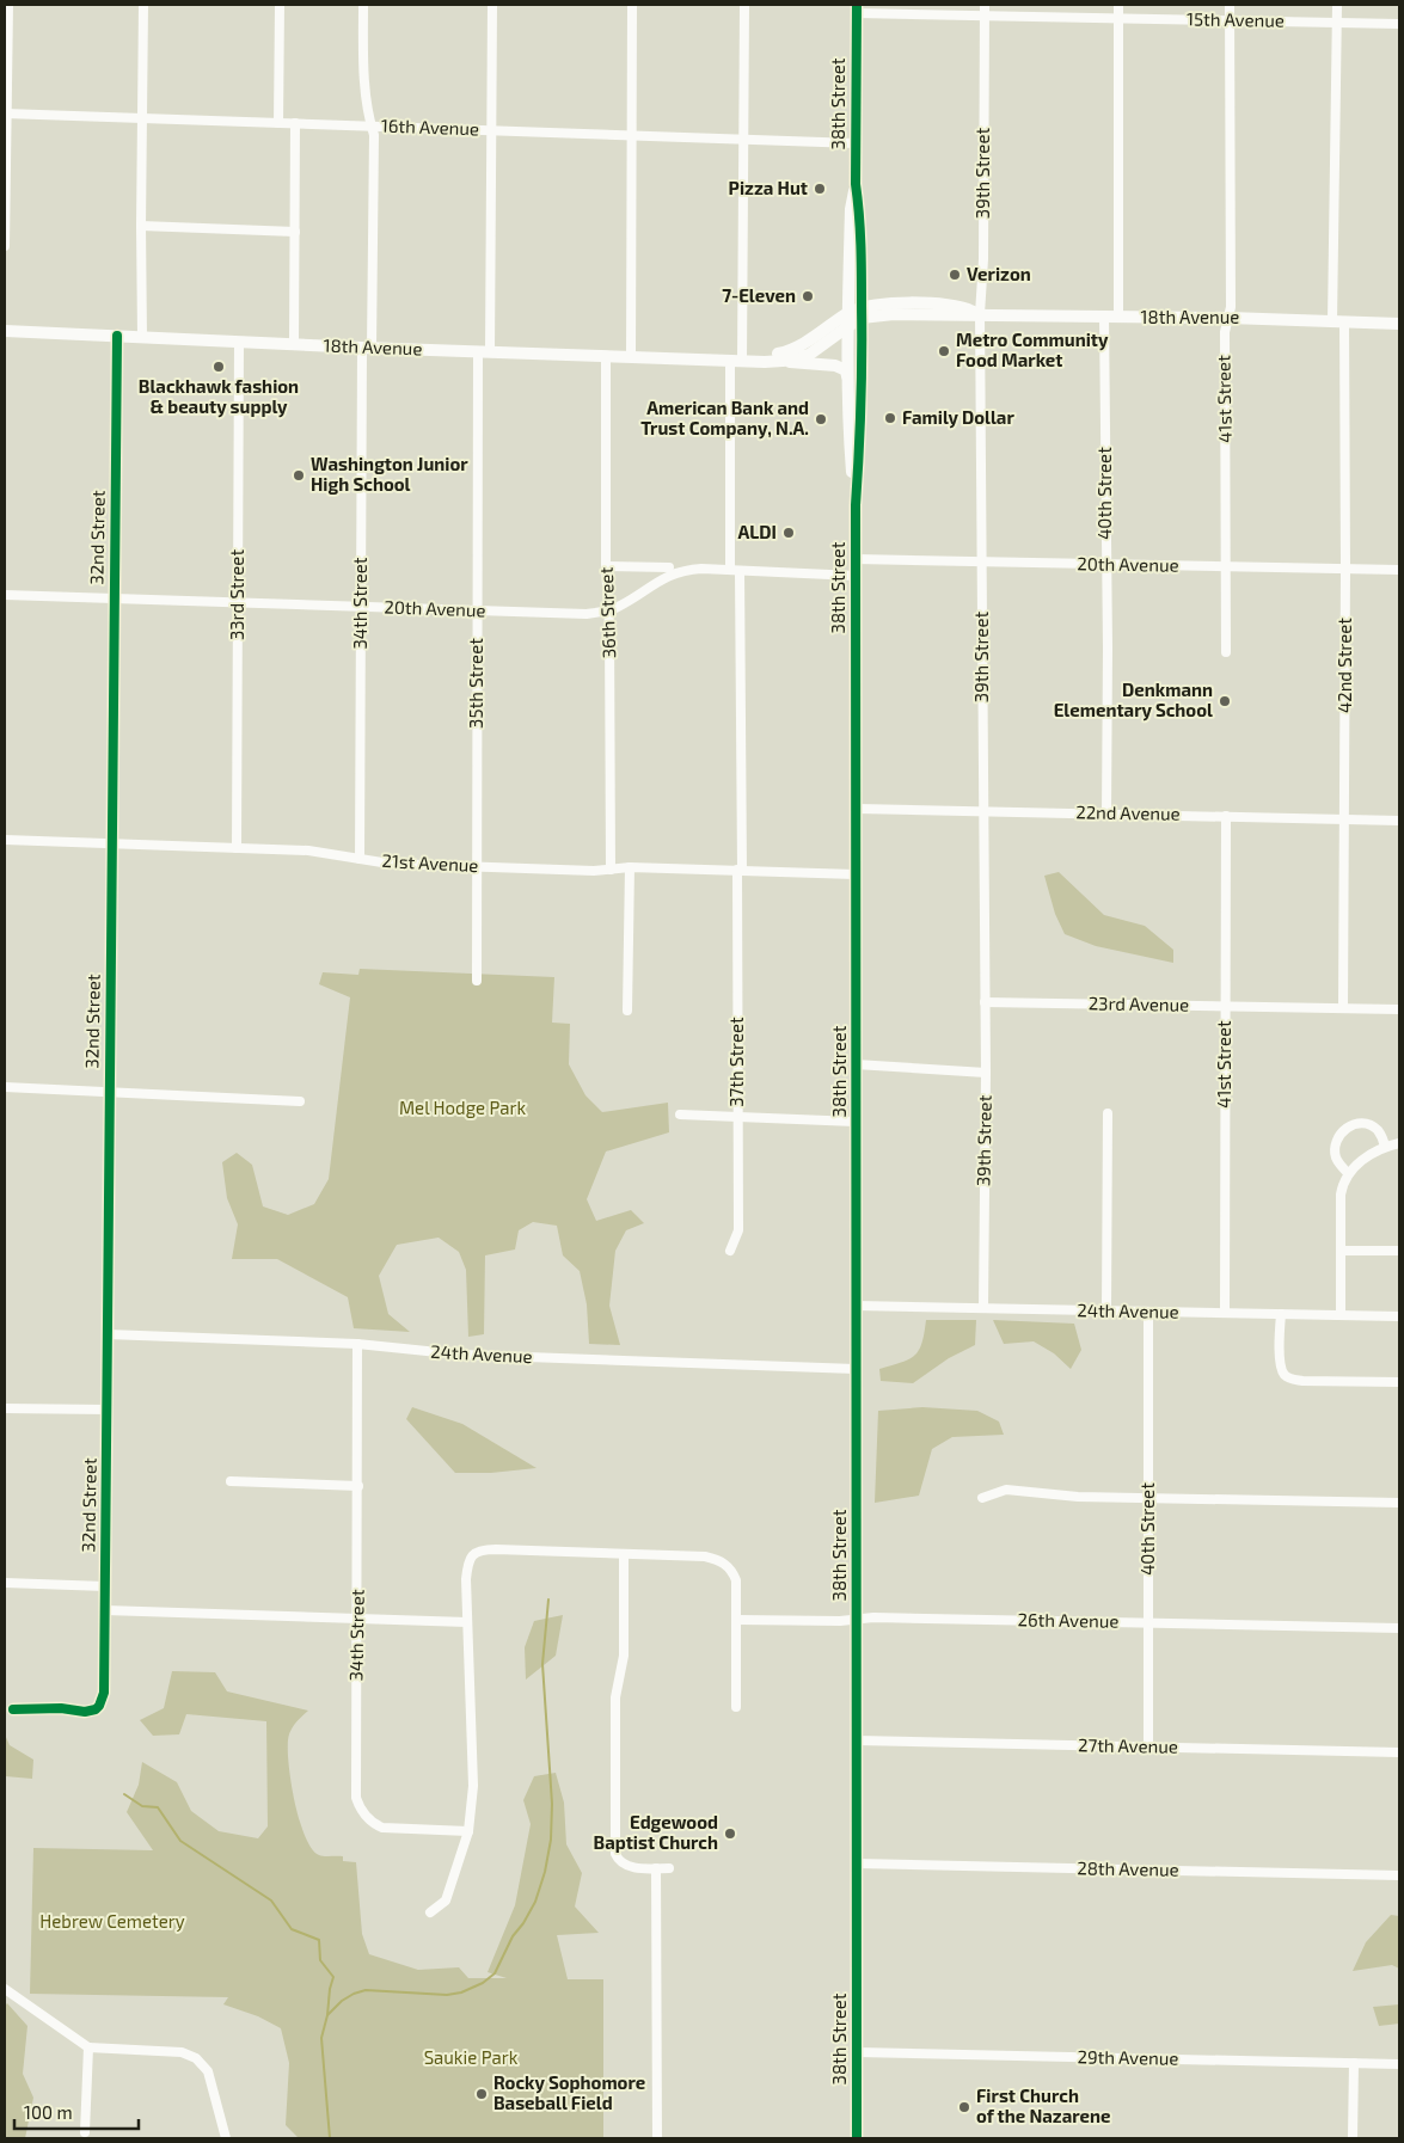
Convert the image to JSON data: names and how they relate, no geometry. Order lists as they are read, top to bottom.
{
  "streets": {
    "street": [
      "15th Avenue",
      "38th Street",
      "16th Avenue",
      "39th Street",
      "18th Avenue",
      "41st Street",
      "40th Street",
      "32nd Street",
      "20th Avenue",
      "33rd Street",
      "34th Street",
      "36th Street",
      "42nd Street",
      "35th Street",
      "22nd Avenue",
      "21st Avenue",
      "23rd Avenue",
      "37th Street",
      "24th Avenue",
      "26th Avenue",
      "27th Avenue",
      "28th Avenue",
      "29th Avenue"
    ]
  },
  "crossings": [
    ["15th Avenue", "38th Street"],
    ["15th Avenue", "39th Street"],
    ["15th Avenue", "41st Street"],
    ["15th Avenue", "42nd Street"],
    ["38th Street", "16th Avenue"],
    ["38th Street", "18th Avenue"],
    ["38th Street", "20th Avenue"],
    ["38th Street", "22nd Avenue"],
    ["38th Street", "21st Avenue"],
    ["38th Street", "24th Avenue"],
    ["38th Street", "26th Avenue"],
    ["38th Street", "27th Avenue"],
    ["38th Street", "28th Avenue"],
    ["38th Street", "29th Avenue"],
    ["16th Avenue", "34th Street"],
    ["16th Avenue", "35th Street"],
    ["16th Avenue", "37th Street"],
    ["39th Street", "18th Avenue"],
    ["39th Street", "20th Avenue"],
    ["39th Street", "22nd Avenue"],
    ["39th Street", "23rd Avenue"],
    ["39th Street", "24th Avenue"],
    ["18th Avenue", "41st Street"],
    ["18th Avenue", "40th Street"],
    ["18th Avenue", "32nd Street"],
    ["18th Avenue", "33rd Street"],
    ["18th Avenue", "34th Street"],
    ["18th Avenue", "36th Street"],
    ["18th Avenue", "42nd Street"],
    ["18th Avenue", "35th Street"],
    ["18th Avenue", "37th Street"],
    ["41st Street", "20th Avenue"],
    ["41st Street", "22nd Avenue"],
    ["41st Street", "23rd Avenue"],
    ["41st Street", "24th Avenue"],
    ["40th Street", "20th Avenue"],
    ["40th Street", "22nd Avenue"],
    ["40th Street", "24th Avenue"],
    ["40th Street", "26th Avenue"],
    ["40th Street", "27th Avenue"],
    ["32nd Street", "20th Avenue"],
    ["32nd Street", "21st Avenue"],
    ["32nd Street", "24th Avenue"],
    ["20th Avenue", "33rd Street"],
    ["20th Avenue", "34th Street"],
    ["20th Avenue", "36th Street"],
    ["20th Avenue", "42nd Street"],
    ["20th Avenue", "35th Street"],
    ["20th Avenue", "37th Street"],
    ["33rd Street", "21st Avenue"],
    ["34th Street", "21st Avenue"],
    ["34th Street", "24th Avenue"],
    ["36th Street", "21st Avenue"],
    ["42nd Street", "22nd Avenue"],
    ["42nd Street", "23rd Avenue"],
    ["35th Street", "21st Avenue"],
    ["21st Avenue", "37th Street"]
  ],
  "parks": ["Mel Hodge Park", "Hebrew Cemetery", "Saukie Park"],
  "places": [
    "Pizza Hut",
    "Verizon",
    "7-Eleven",
    "Metro Community Food Market",
    "Blackhawk fashion & beauty supply",
    "Family Dollar",
    "American Bank and Trust Company, N.A.",
    "Washington Junior High School",
    "ALDI",
    "Denkmann Elementary School",
    "Edgewood Baptist Church",
    "Rocky Sophomore Baseball Field",
    "First Church of the Nazarene"
  ],
  "scale_bar": "100 m"
}
